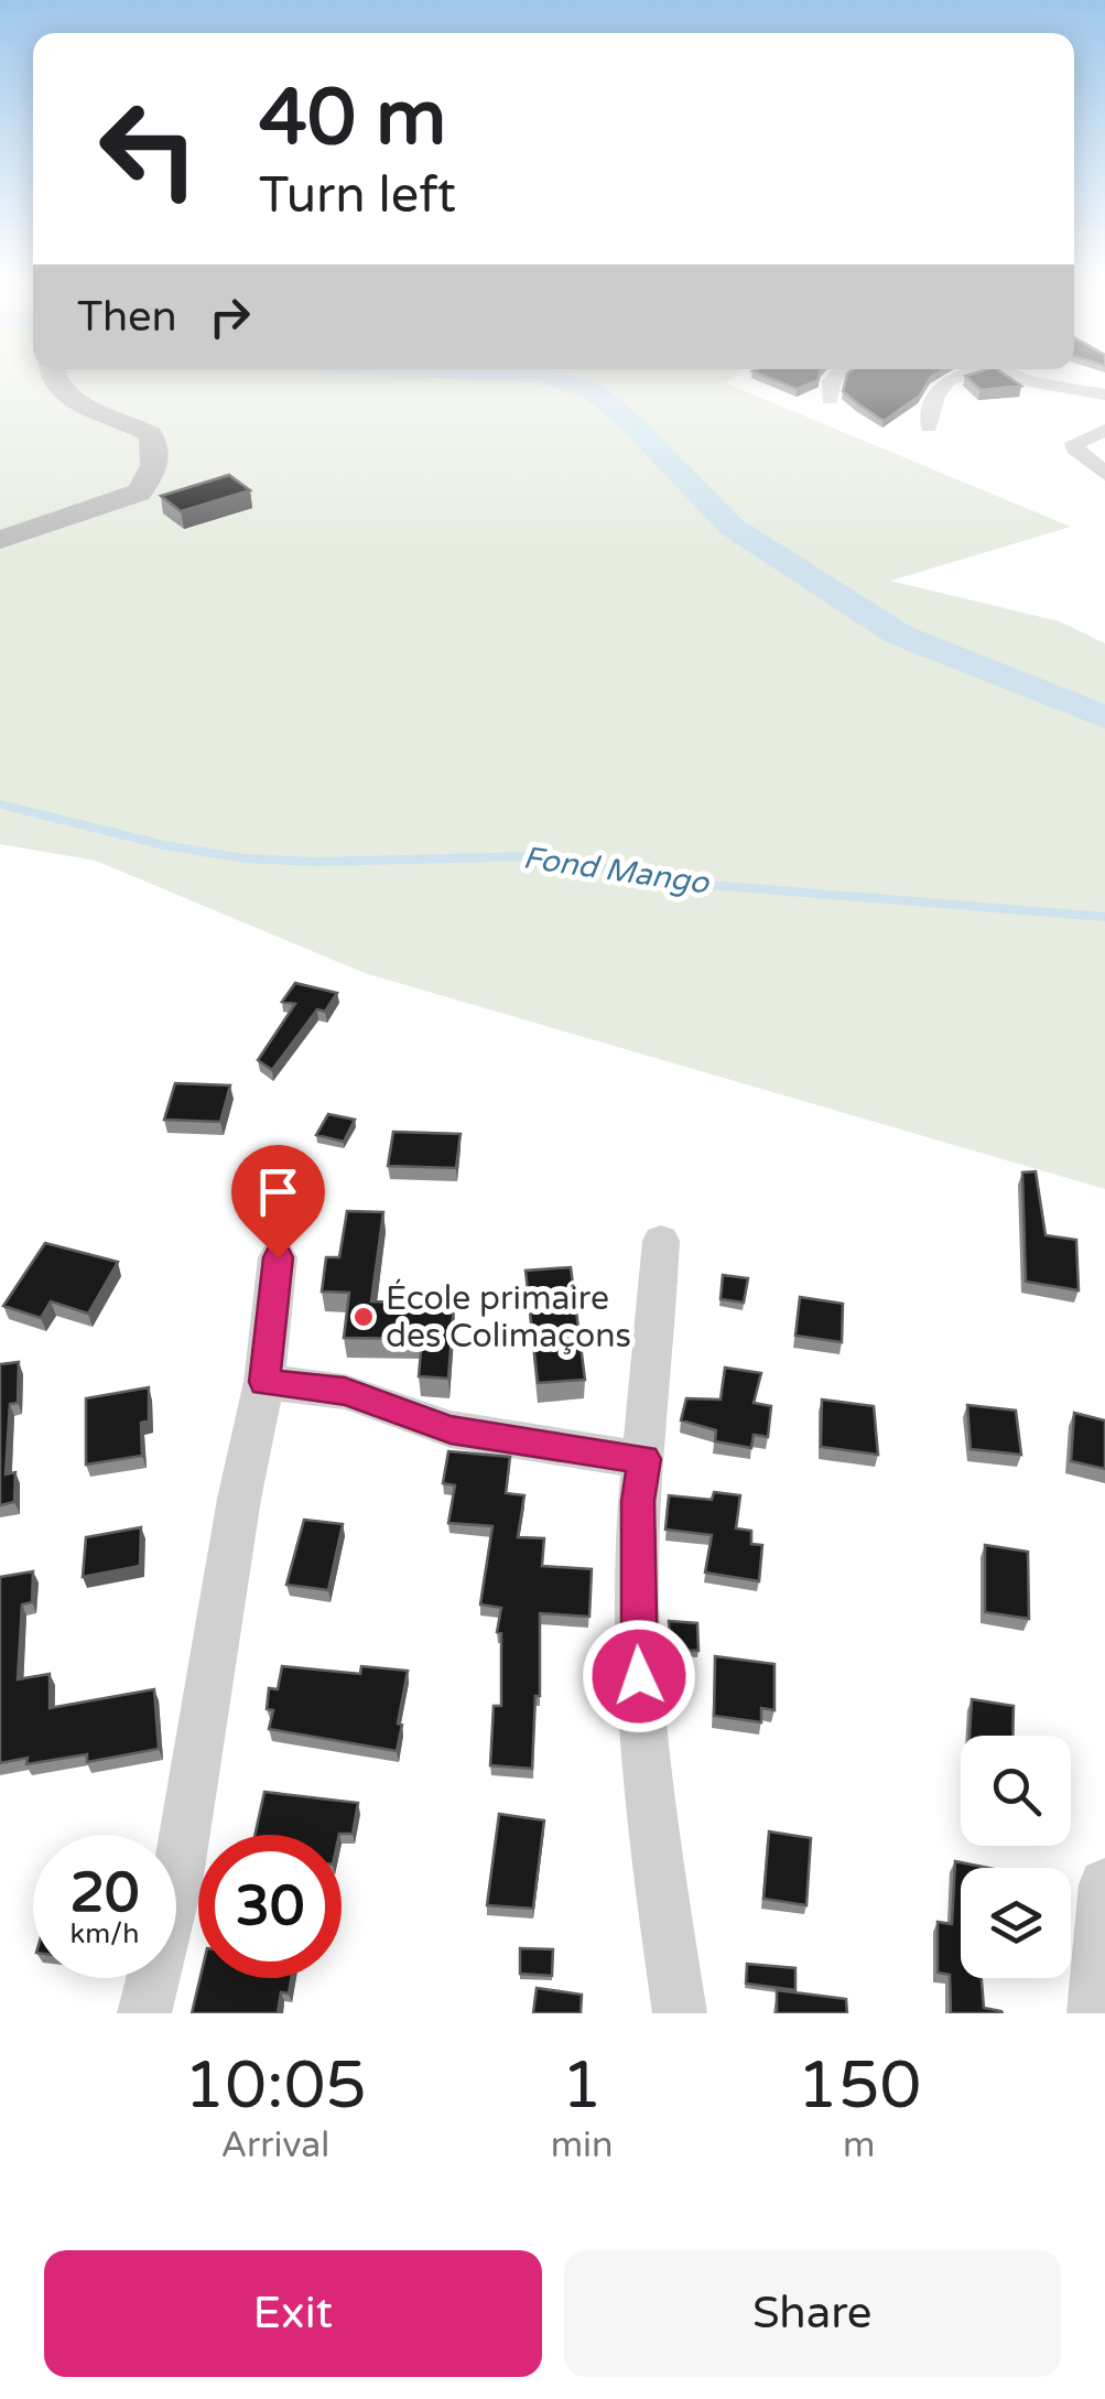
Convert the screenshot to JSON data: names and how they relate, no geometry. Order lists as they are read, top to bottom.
{
  "water": ["Fond Mango"],
  "places": ["École primaire des Colimaçons"],
  "page": {
    "turn": ["40 m", "Turn left"],
    "then": "Then",
    "speed": "20 km/h",
    "limit": "30",
    "eta": [
      "10:05",
      "Arrival",
      "1",
      "min",
      "150",
      "m"
    ],
    "buttons": ["Exit", "Share"]
  }
}
